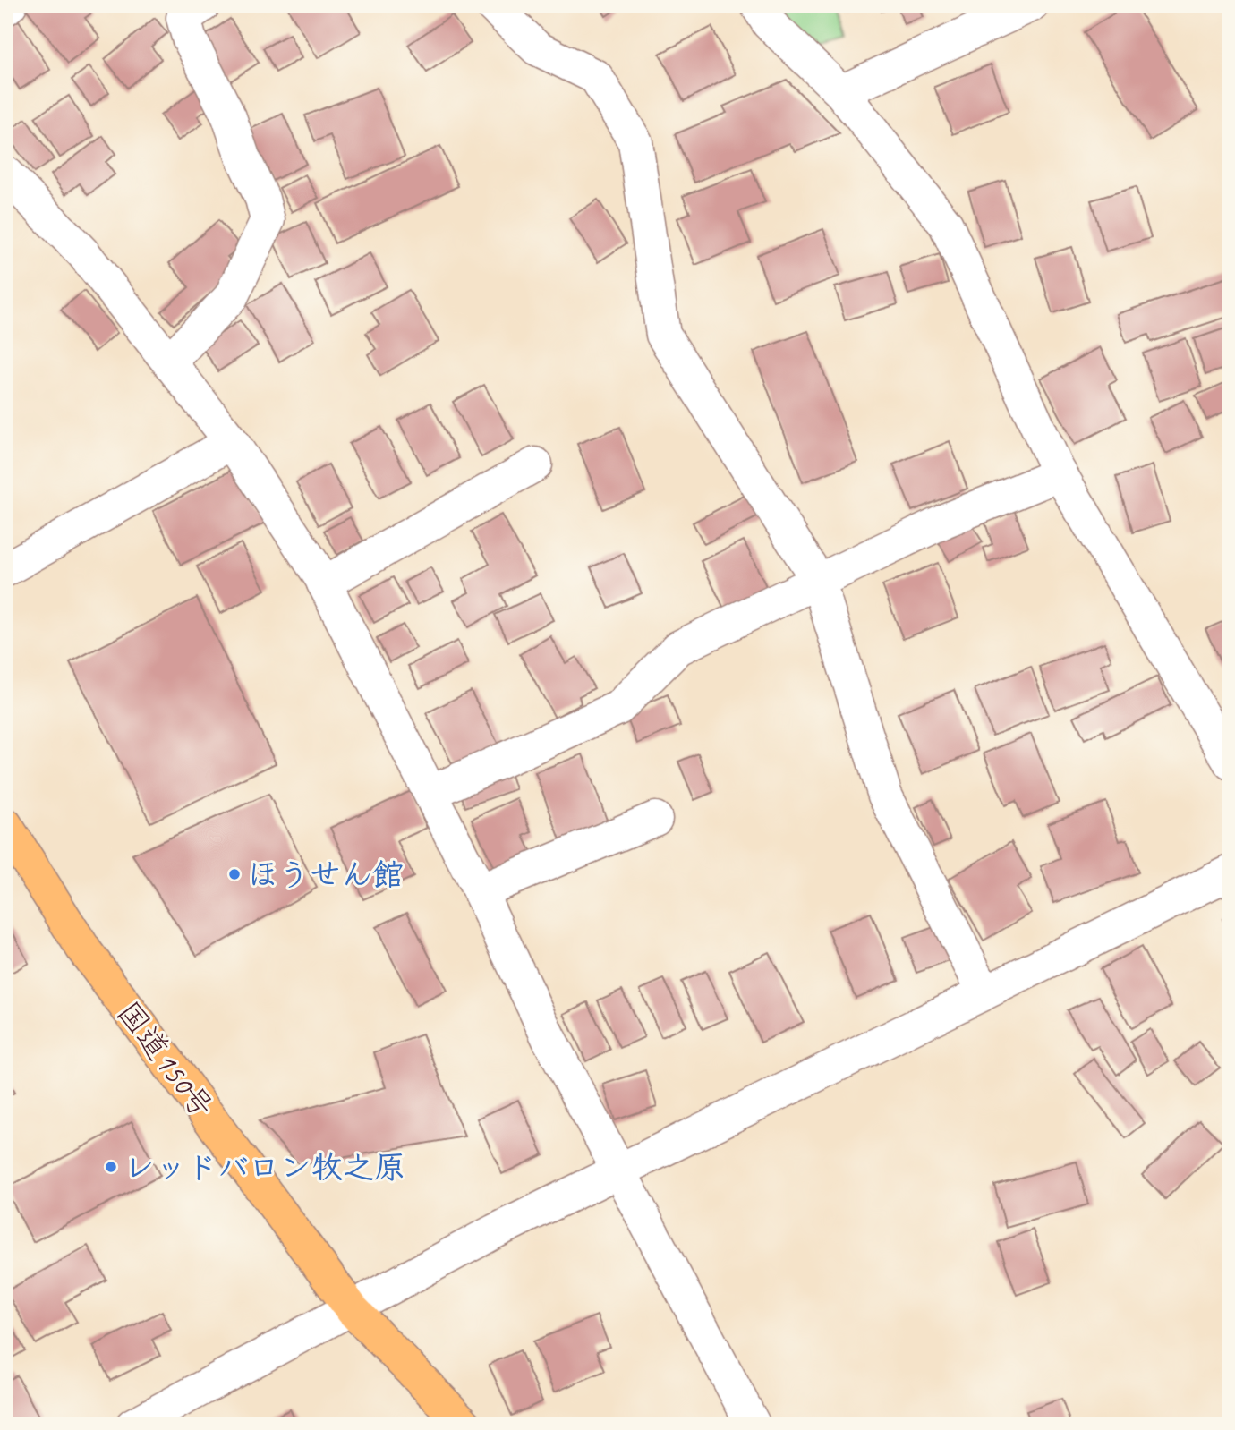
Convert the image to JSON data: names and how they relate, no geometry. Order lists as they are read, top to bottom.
{
  "streets": {
    "highway": ["国道150号"]
  },
  "places": ["ほうせん館", "レッドバロン牧之原"]
}
